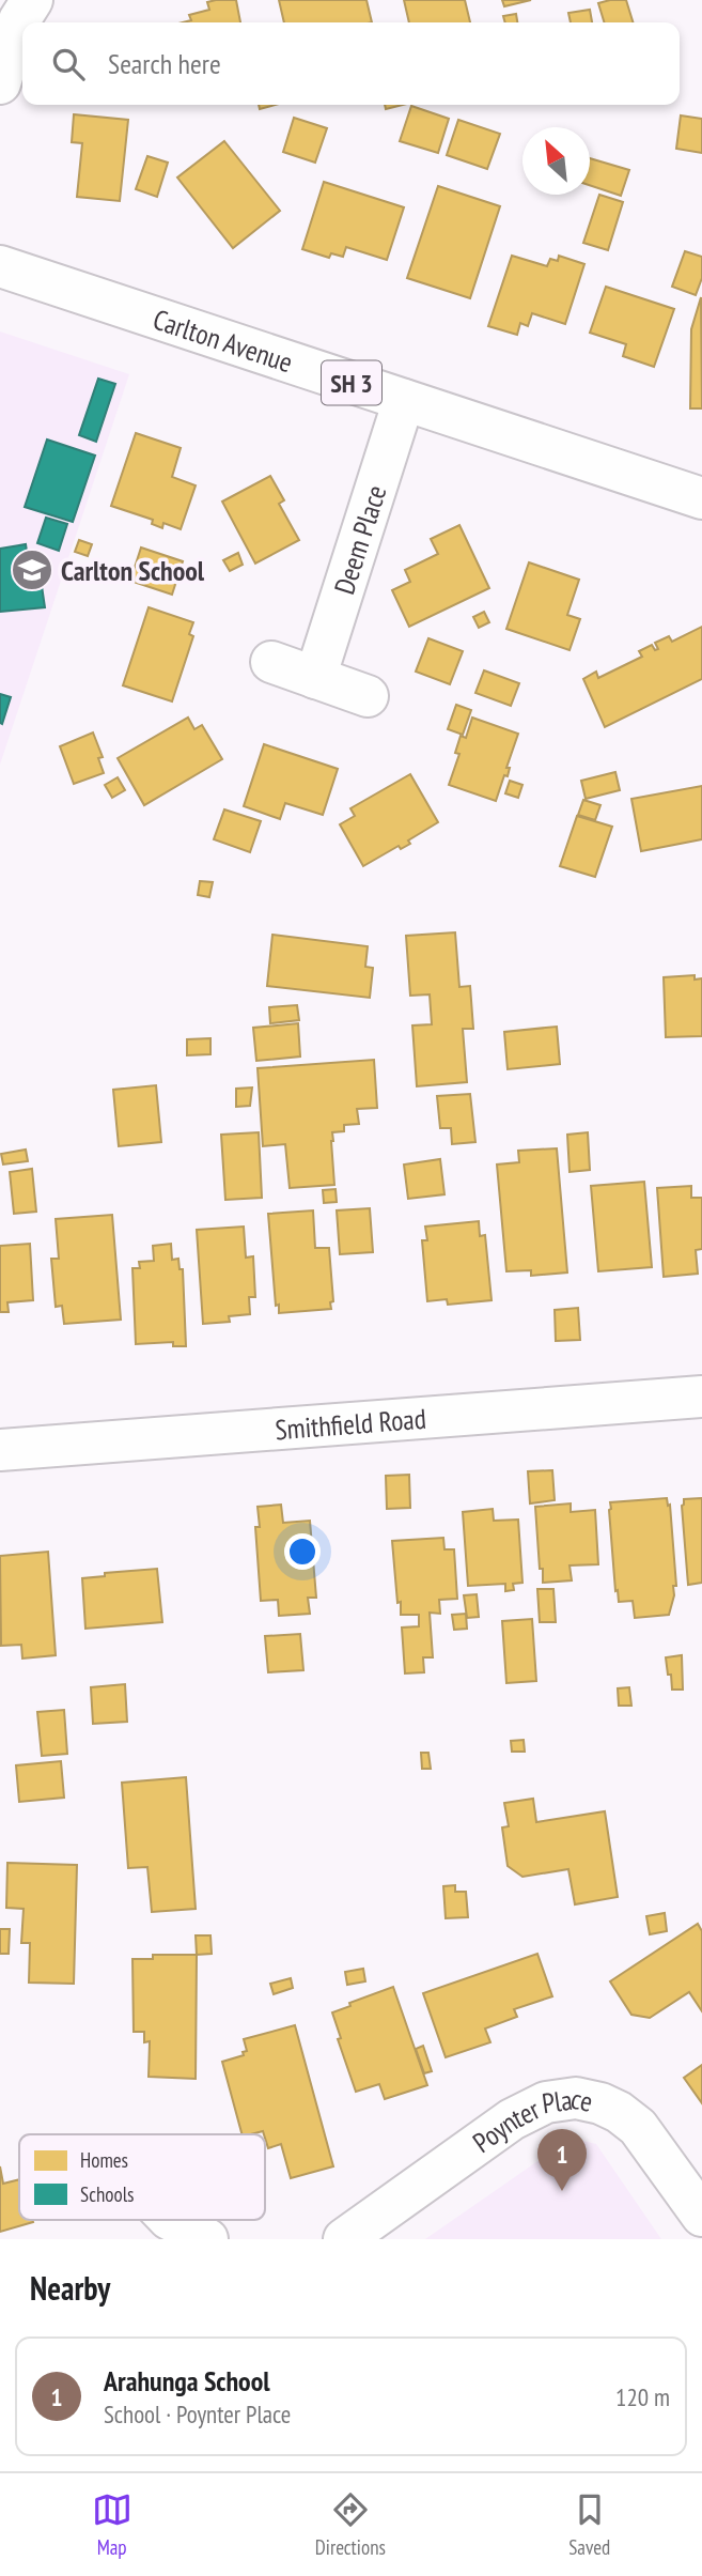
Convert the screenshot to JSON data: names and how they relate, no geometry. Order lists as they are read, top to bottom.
{
  "streets": {
    "main road": [
      "Carlton Avenue",
      "SH 3",
      "Deem Place",
      "Smithfield Road",
      "Poynter Place"
    ]
  },
  "crossings": [
    ["Carlton Avenue", "Deem Place"]
  ],
  "places": {
    "school or university": ["Carlton School"]
  },
  "legend": ["Homes", "Schools"],
  "north": "top left",
  "page": {
    "search": "Search here",
    "pins": "1",
    "heading": "Nearby",
    "list": [
      {
        "mark": "1",
        "name": "Arahunga School",
        "note": "School · Poynter Place",
        "value": "120 m"
      }
    ],
    "nav": ["Map", "Directions", "Saved"]
  }
}
